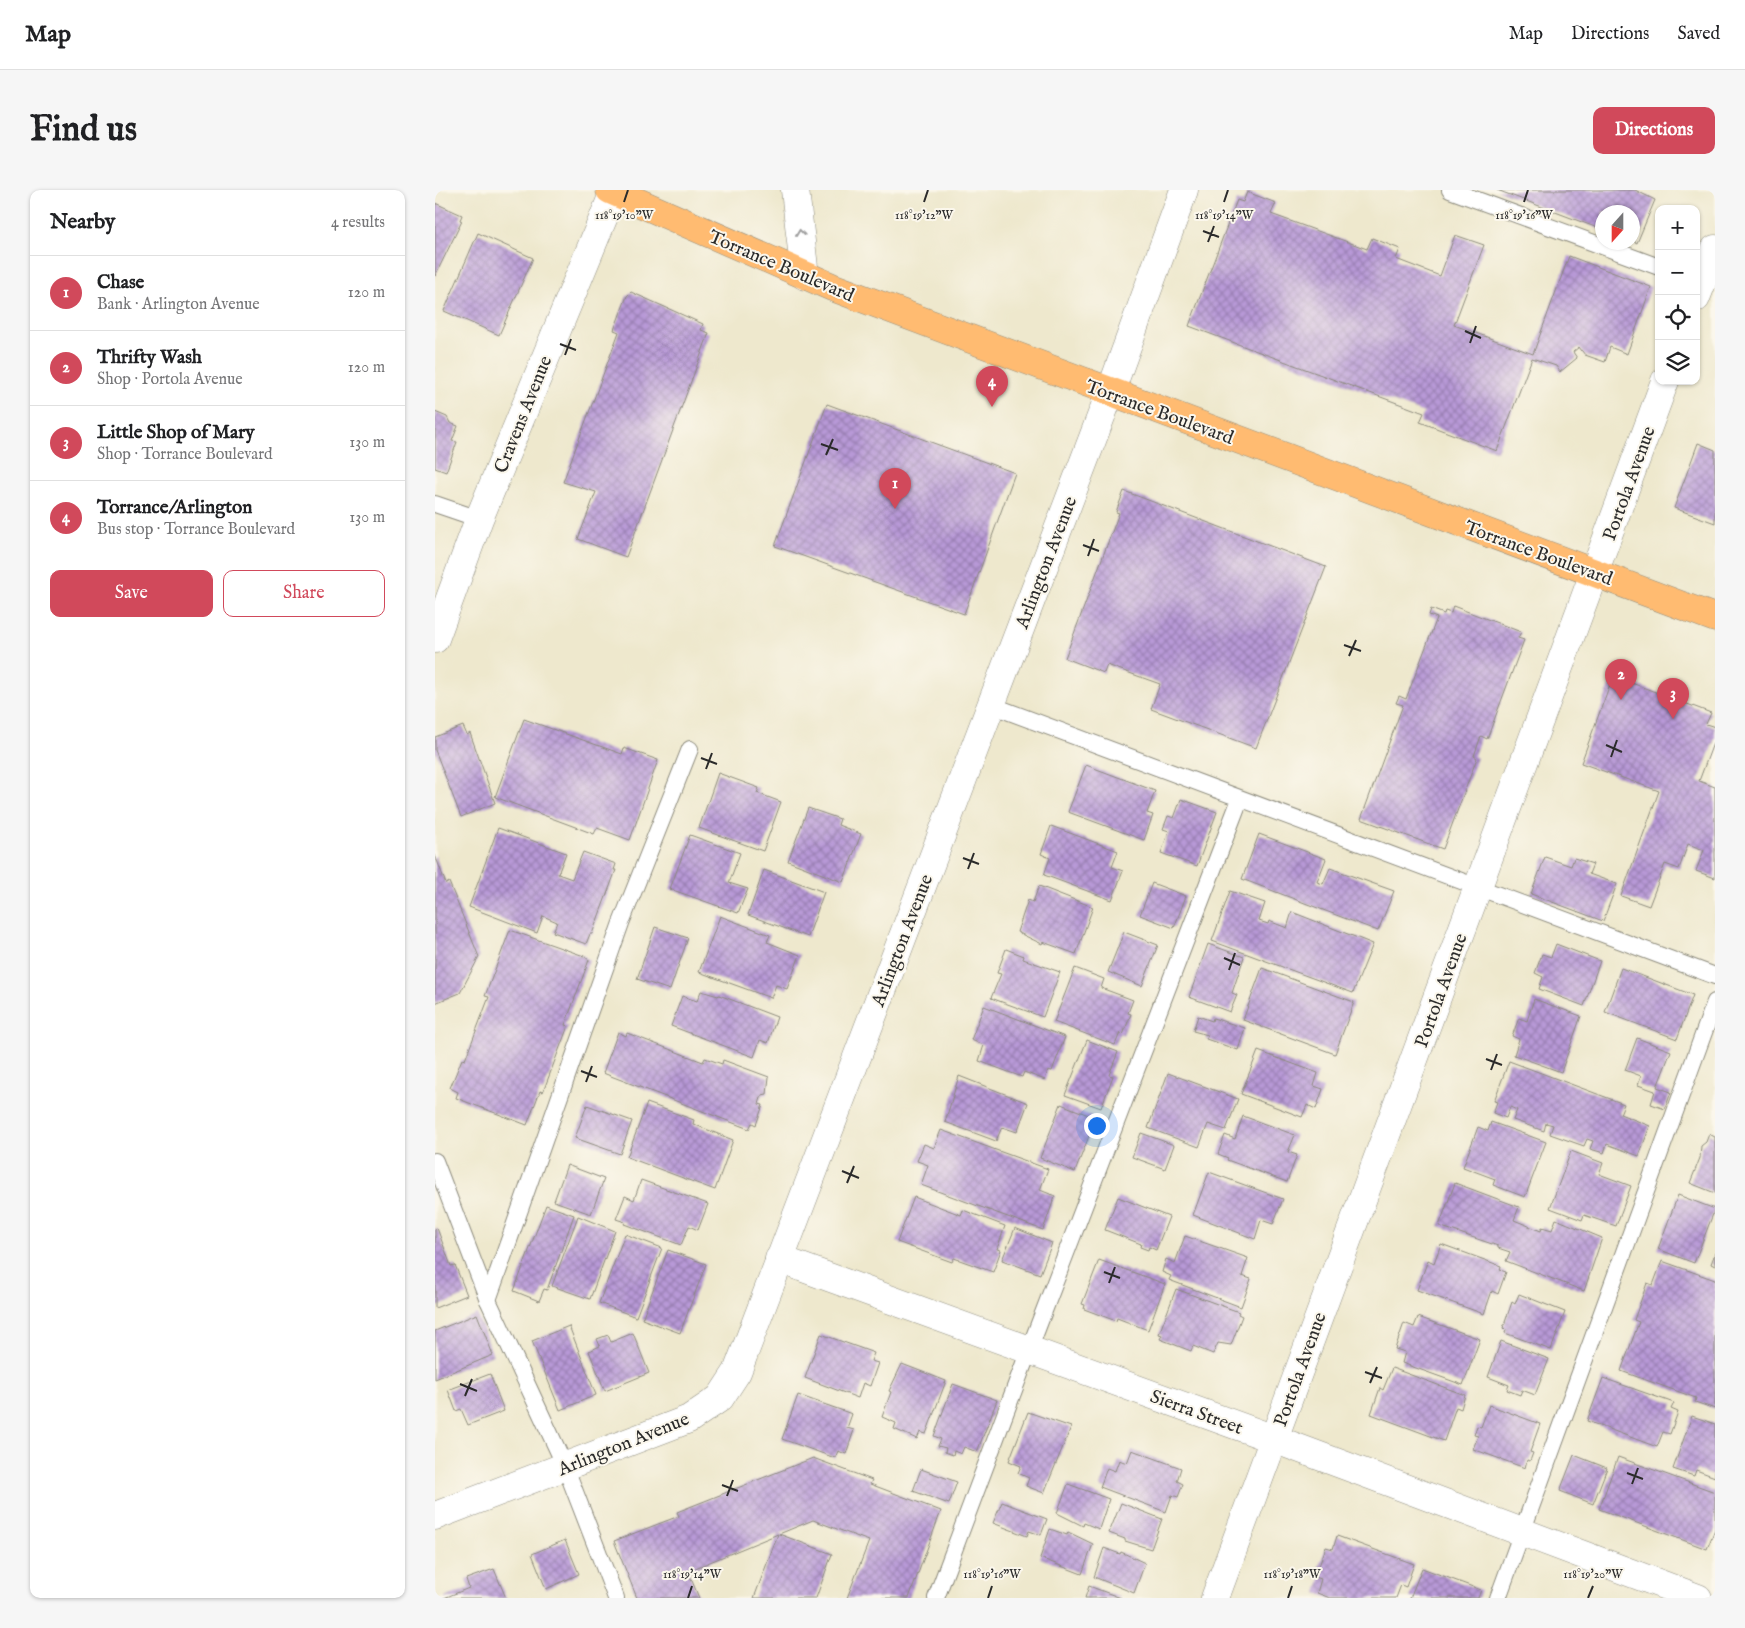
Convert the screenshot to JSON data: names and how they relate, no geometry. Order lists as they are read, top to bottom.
{
  "streets": {
    "main road": ["Torrance Boulevard"],
    "street": [
      "Cravens Avenue",
      "Portola Avenue",
      "Arlington Avenue",
      "Sierra Street"
    ]
  },
  "crossings": [
    ["Torrance Boulevard", "Cravens Avenue"],
    ["Torrance Boulevard", "Portola Avenue"],
    ["Torrance Boulevard", "Arlington Avenue"],
    ["Portola Avenue", "Sierra Street"],
    ["Arlington Avenue", "Sierra Street"]
  ],
  "north": "bottom",
  "page": {
    "header": "Map",
    "nav": ["Map", "Directions", "Saved"],
    "buttons": [
      "Directions",
      ["Save", "Share"]
    ],
    "title": "Find us",
    "heading": ["Nearby", "4 results"],
    "map_buttons": ["+", "−"],
    "list": [
      {
        "mark": "1",
        "name": "Chase",
        "note": "Bank · Arlington Avenue",
        "value": "120 m"
      },
      {
        "mark": "2",
        "name": "Thrifty Wash",
        "note": "Shop · Portola Avenue",
        "value": "120 m"
      },
      {
        "mark": "3",
        "name": "Little Shop of Mary",
        "note": "Shop · Torrance Boulevard",
        "value": "130 m"
      },
      {
        "mark": "4",
        "name": "Torrance/Arlington",
        "note": "Bus stop · Torrance Boulevard",
        "value": "130 m"
      }
    ],
    "pins": [
      "4",
      "1",
      "2",
      "3"
    ]
  },
  "coordinates": [
    "118°19'12\"W",
    "118°19'10\"W",
    "118°19'14\"W",
    "118°19'16\"W",
    "118°19'18\"W",
    "118°19'20\"W"
  ]
}
